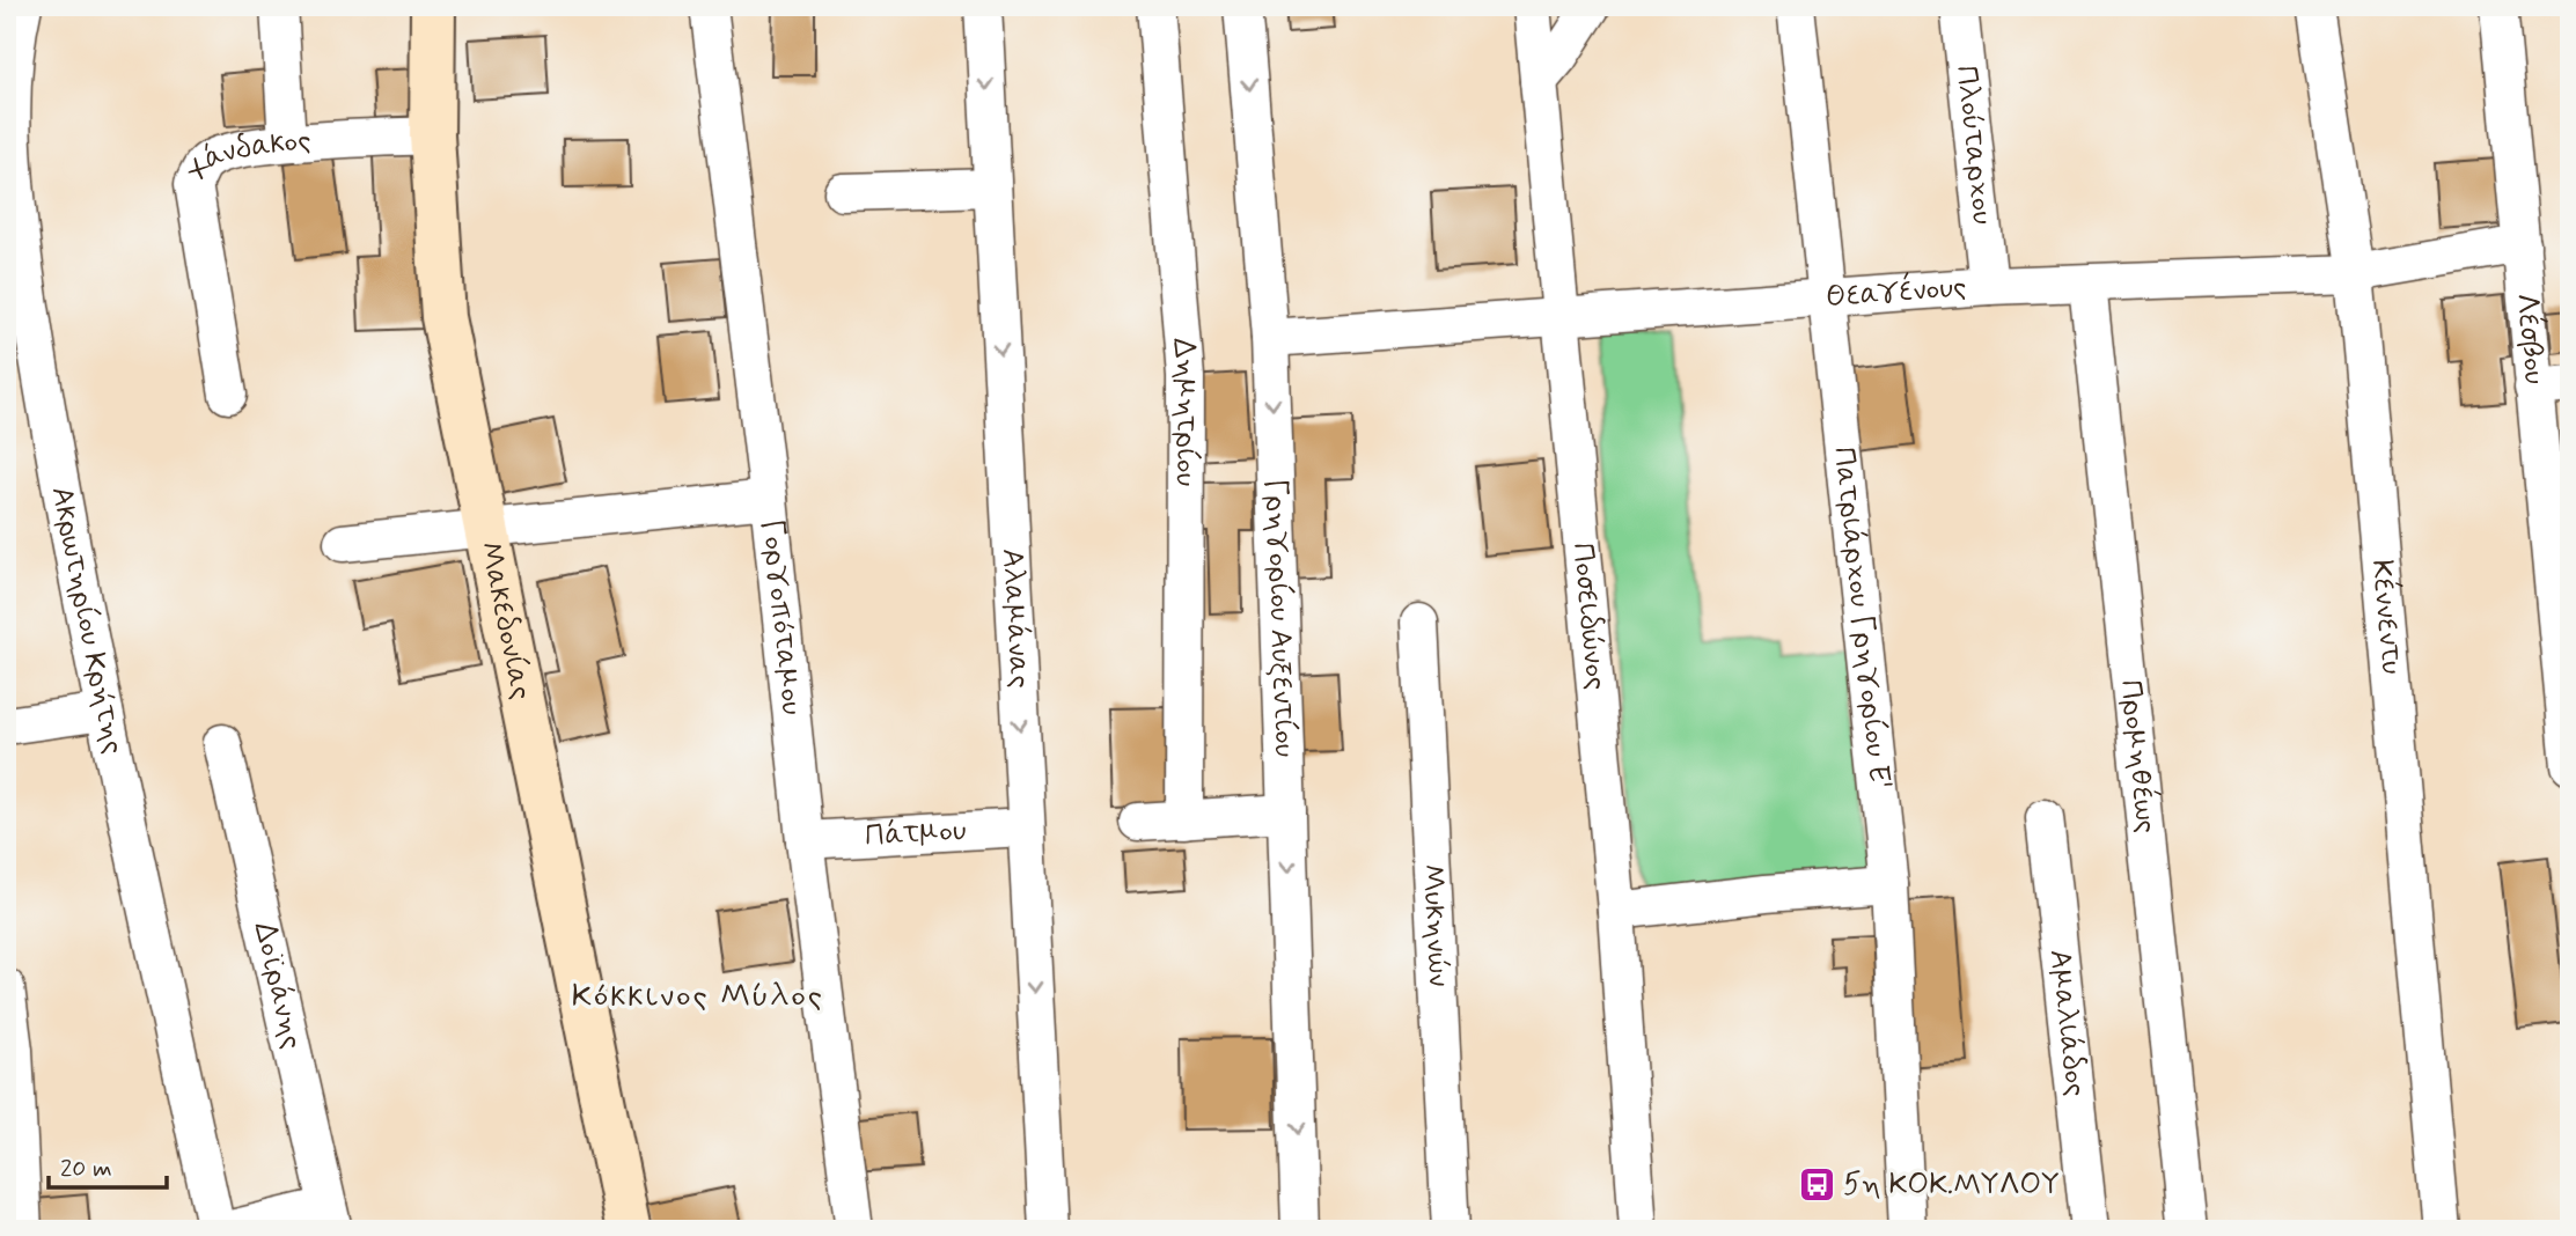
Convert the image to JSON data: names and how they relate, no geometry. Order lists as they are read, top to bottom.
{
  "streets": {
    "street": [
      "Πλούταρχου",
      "Χάνδακος",
      "Θεαγένους",
      "Λέσβου",
      "Δημητρίου",
      "Πατριάρχου Γρηγορίου E'",
      "Κέννεντυ",
      "Γοργοπόταμου",
      "Αλαμάνας",
      "Γρηγορίου Αυξεντίου",
      "Ποσειδώνος",
      "Ακρωτηρίου Κρήτης",
      "Μακεδονίας",
      "Προμηθέως",
      "Πάτμου",
      "Μυκηνών",
      "Δοϊράνης",
      "Αμαλιάδος"
    ]
  },
  "crossings": [
    ["Πλούταρχου", "Θεαγένους"],
    ["Χάνδακος", "Μακεδονίας"],
    ["Θεαγένους", "Λέσβου"],
    ["Θεαγένους", "Πατριάρχου Γρηγορίου E'"],
    ["Θεαγένους", "Κέννεντυ"],
    ["Θεαγένους", "Γρηγορίου Αυξεντίου"],
    ["Θεαγένους", "Ποσειδώνος"],
    ["Θεαγένους", "Προμηθέως"],
    ["Γοργοπόταμου", "Πάτμου"],
    ["Αλαμάνας", "Πάτμου"]
  ],
  "one_way": ["Αλαμάνας", "Γρηγορίου Αυξεντίου"],
  "districts": ["Κόκκινος Μύλος"],
  "places": {
    "bus stop": ["5η ΚΟΚ.ΜΥΛΟΥ"]
  },
  "scale_bar": "20 m"
}
